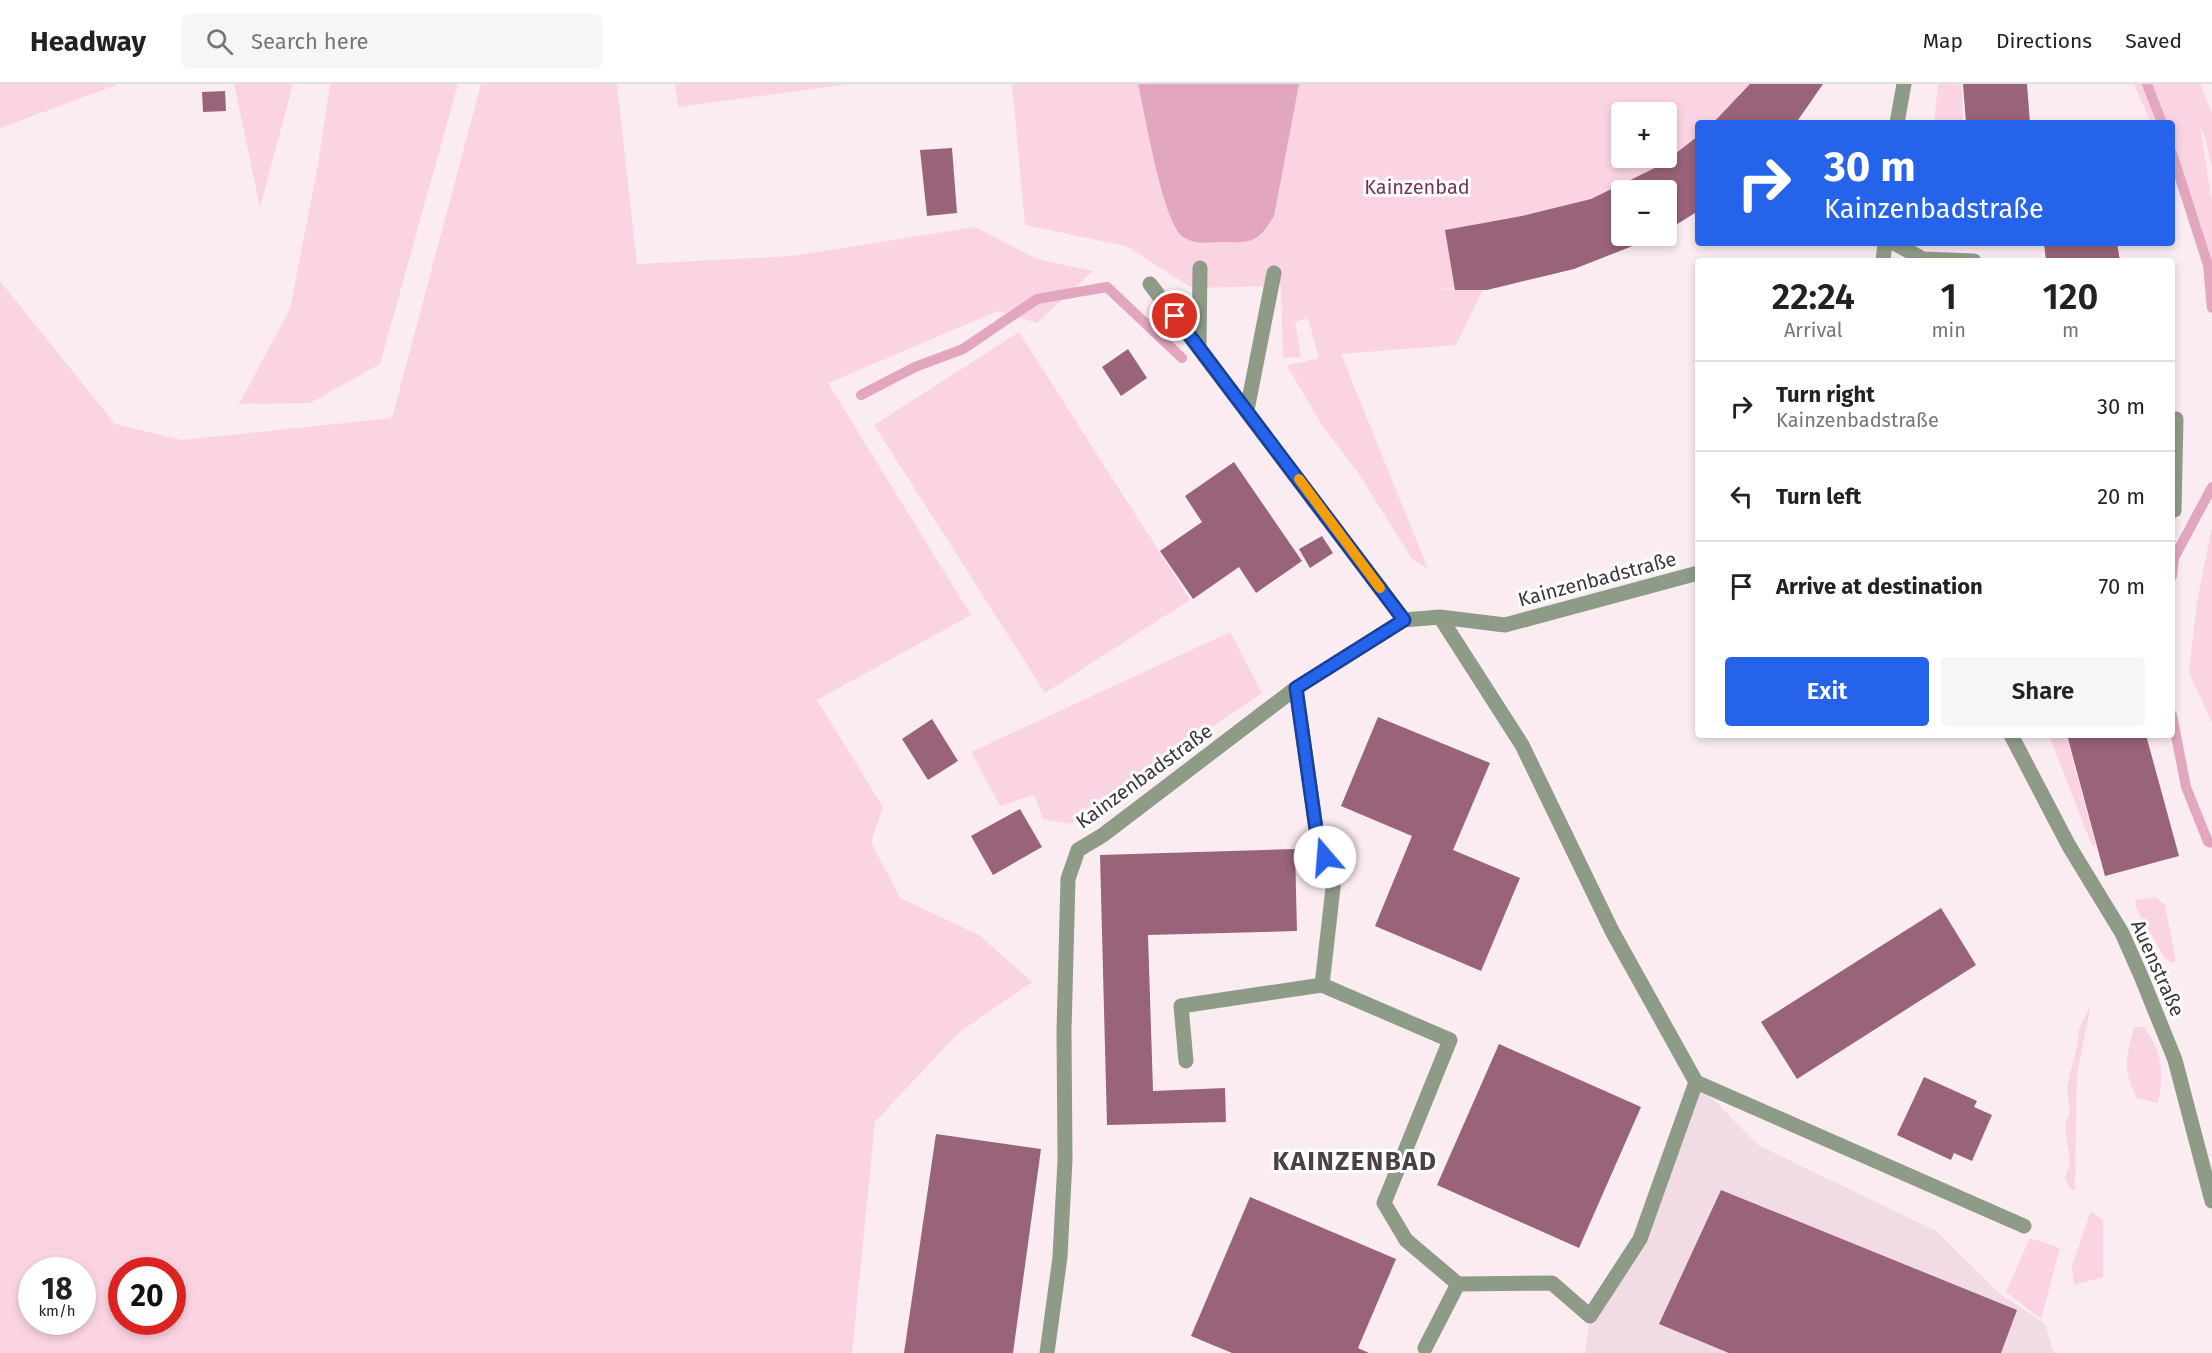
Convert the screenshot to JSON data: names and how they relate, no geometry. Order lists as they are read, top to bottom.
{
  "streets": {
    "street": ["Kainzenbadstraße", "Auenstraße"]
  },
  "districts": ["KAINZENBAD"],
  "parks": ["Kainzenbad"],
  "page": {
    "header": "Headway",
    "search": "Search here",
    "nav": ["Map", "Directions", "Saved"],
    "map_buttons": ["+", "−"],
    "turn": ["30 m", "Kainzenbadstraße"],
    "eta": [
      "22:24",
      "Arrival",
      "1",
      "min",
      "120",
      "m"
    ],
    "list": [
      {
        "name": "Turn right",
        "note": "Kainzenbadstraße",
        "value": "30 m"
      },
      {
        "name": "Turn left",
        "value": "20 m"
      },
      {
        "name": "Arrive at destination",
        "value": "70 m"
      }
    ],
    "buttons": ["Exit", "Share"],
    "speed": "18 km/h",
    "limit": "20"
  }
}
